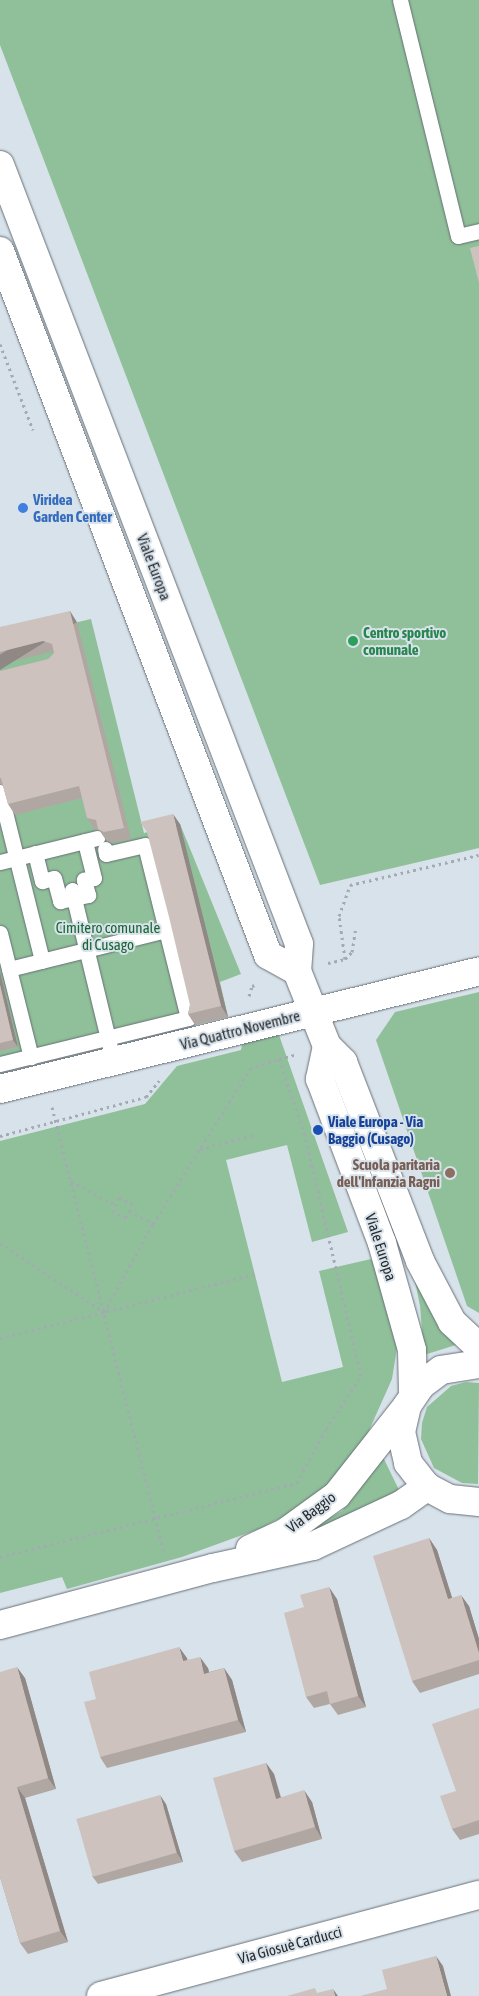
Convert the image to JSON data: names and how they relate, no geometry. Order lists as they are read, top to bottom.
{
  "streets": {
    "street": [
      "Viale Europa",
      "Via Quattro Novembre",
      "Via Baggio",
      "Via Giosuè Carducci"
    ]
  },
  "crossings": [
    ["Viale Europa", "Via Quattro Novembre"],
    ["Viale Europa", "Via Baggio"]
  ],
  "parks": ["Cimitero comunale di Cusago"],
  "places": [
    "Viridea Garden Center",
    "Centro sportivo comunale",
    "Viale Europa - Via Baggio (Cusago)",
    "Scuola paritaria dell'Infanzia Ragni"
  ]
}
